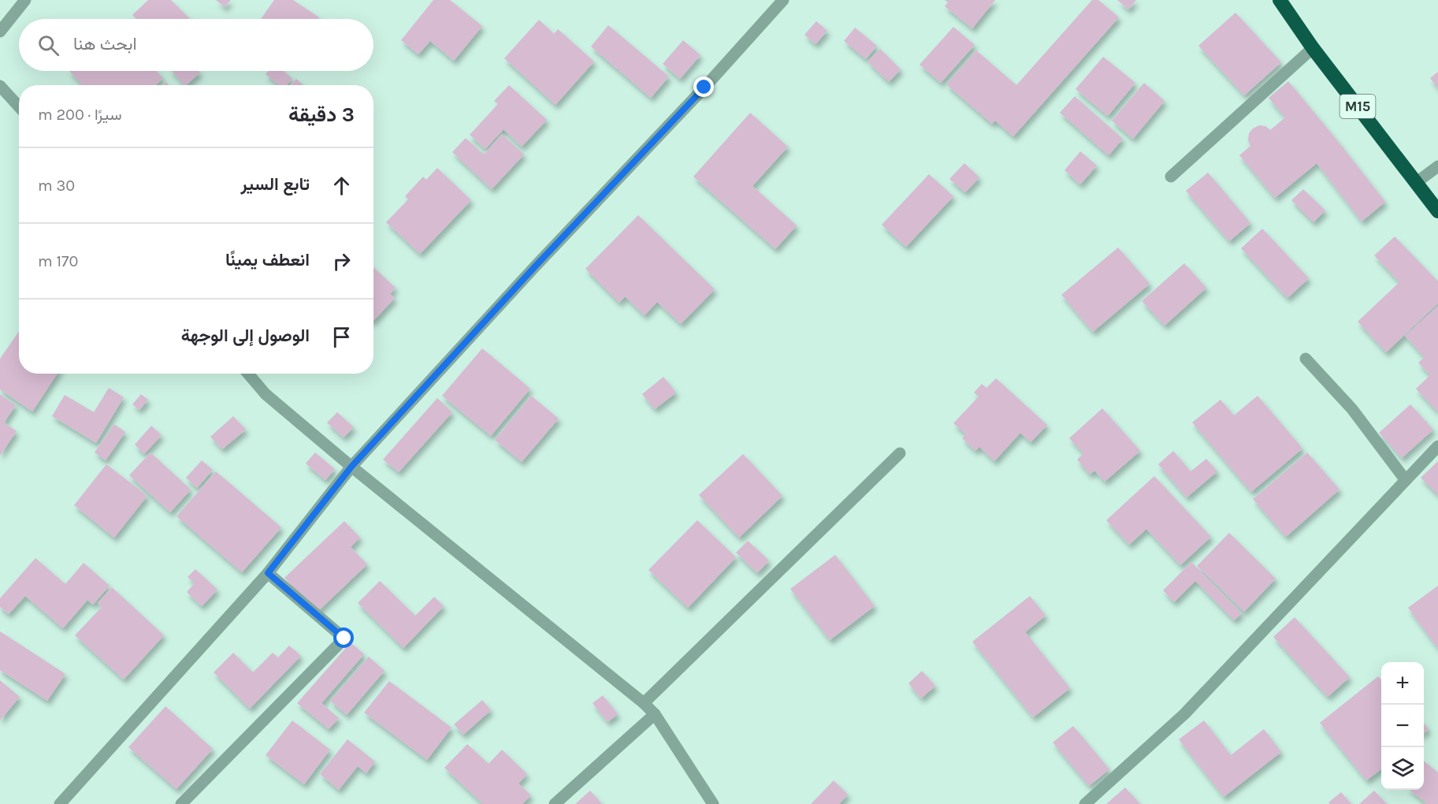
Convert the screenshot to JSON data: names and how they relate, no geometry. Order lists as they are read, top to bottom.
{
  "streets": {
    "highway": ["M15"]
  },
  "page": {
    "search": "ابحث هنا",
    "heading": ["3 دقيقة", "سيرًا · 200 m"],
    "list": [
      ["تابع السير", "30 m"],
      ["انعطف يمينًا", "170 m"],
      "الوصول إلى الوجهة"
    ],
    "map_buttons": ["+", "−"]
  }
}
